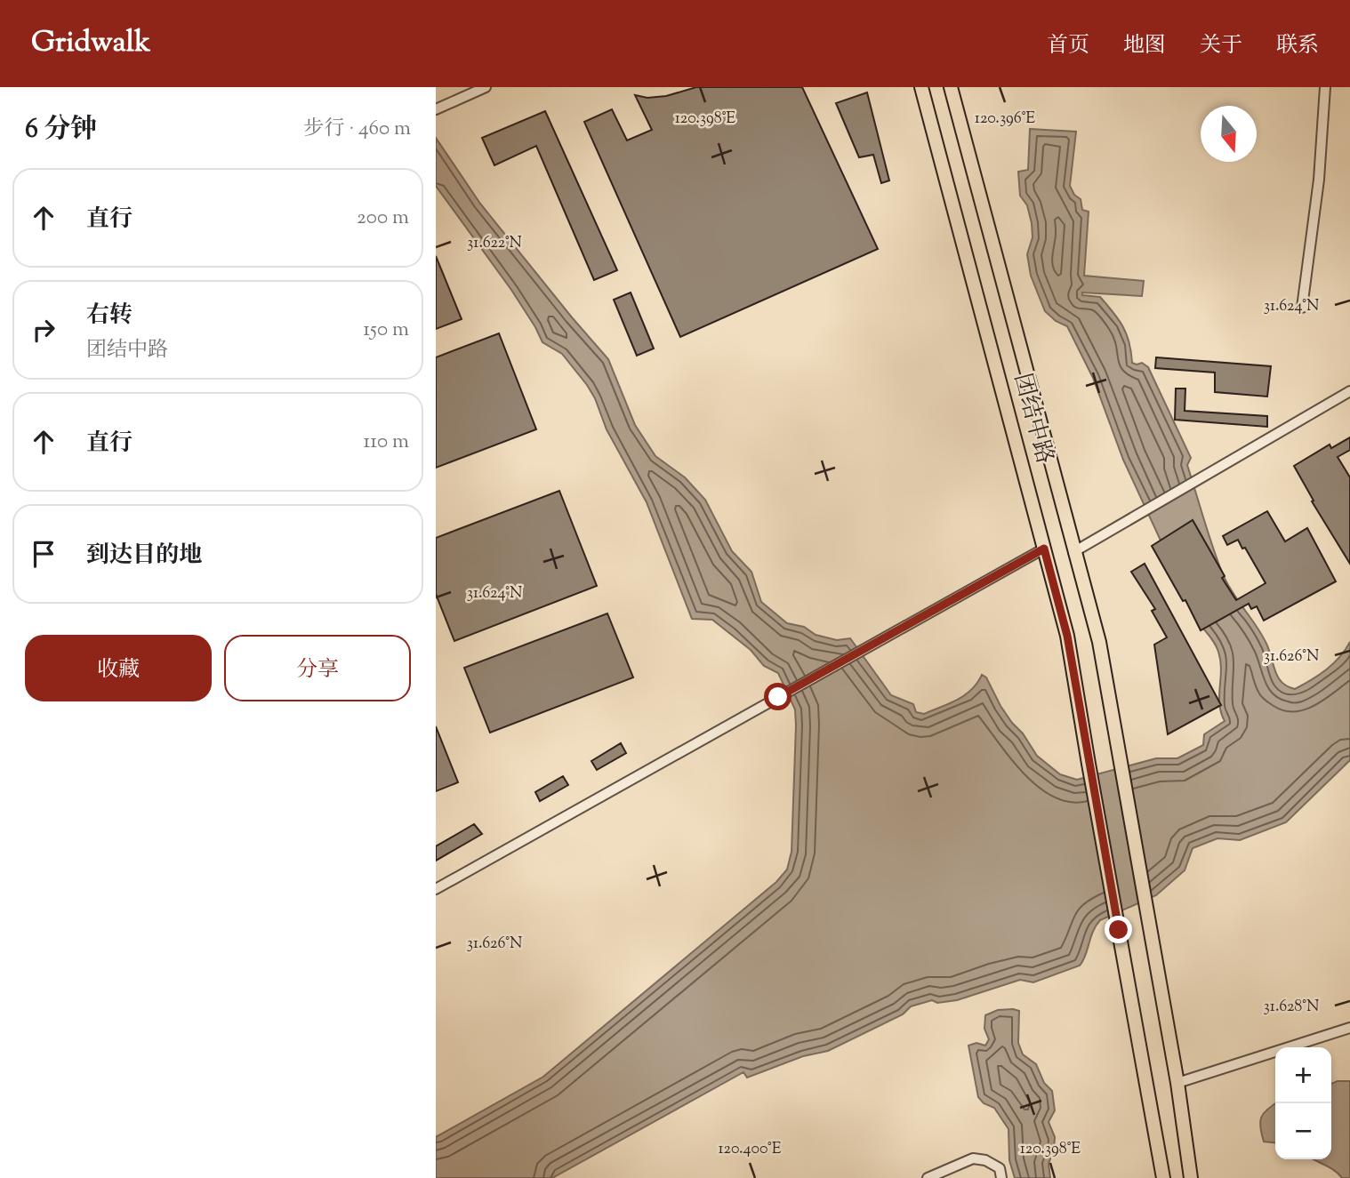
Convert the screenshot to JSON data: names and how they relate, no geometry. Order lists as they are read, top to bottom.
{
  "streets": {
    "main road": ["团结中路"]
  },
  "north": "bottom",
  "page": {
    "header": "Gridwalk",
    "nav": [
      "首页",
      "地图",
      "关于",
      "联系"
    ],
    "heading": ["6 分钟", "步行 · 460 m"],
    "list": [
      ["直行", "200 m"],
      ["右转", "团结中路", "150 m"],
      ["直行", "110 m"],
      "到达目的地"
    ],
    "buttons": ["收藏", "分享"],
    "map_buttons": ["+", "−"]
  },
  "coordinates": [
    "120.398°E",
    "120.396°E",
    "31.622°N",
    "31.624°N",
    "31.626°N",
    "31.628°N",
    "120.400°E"
  ]
}
